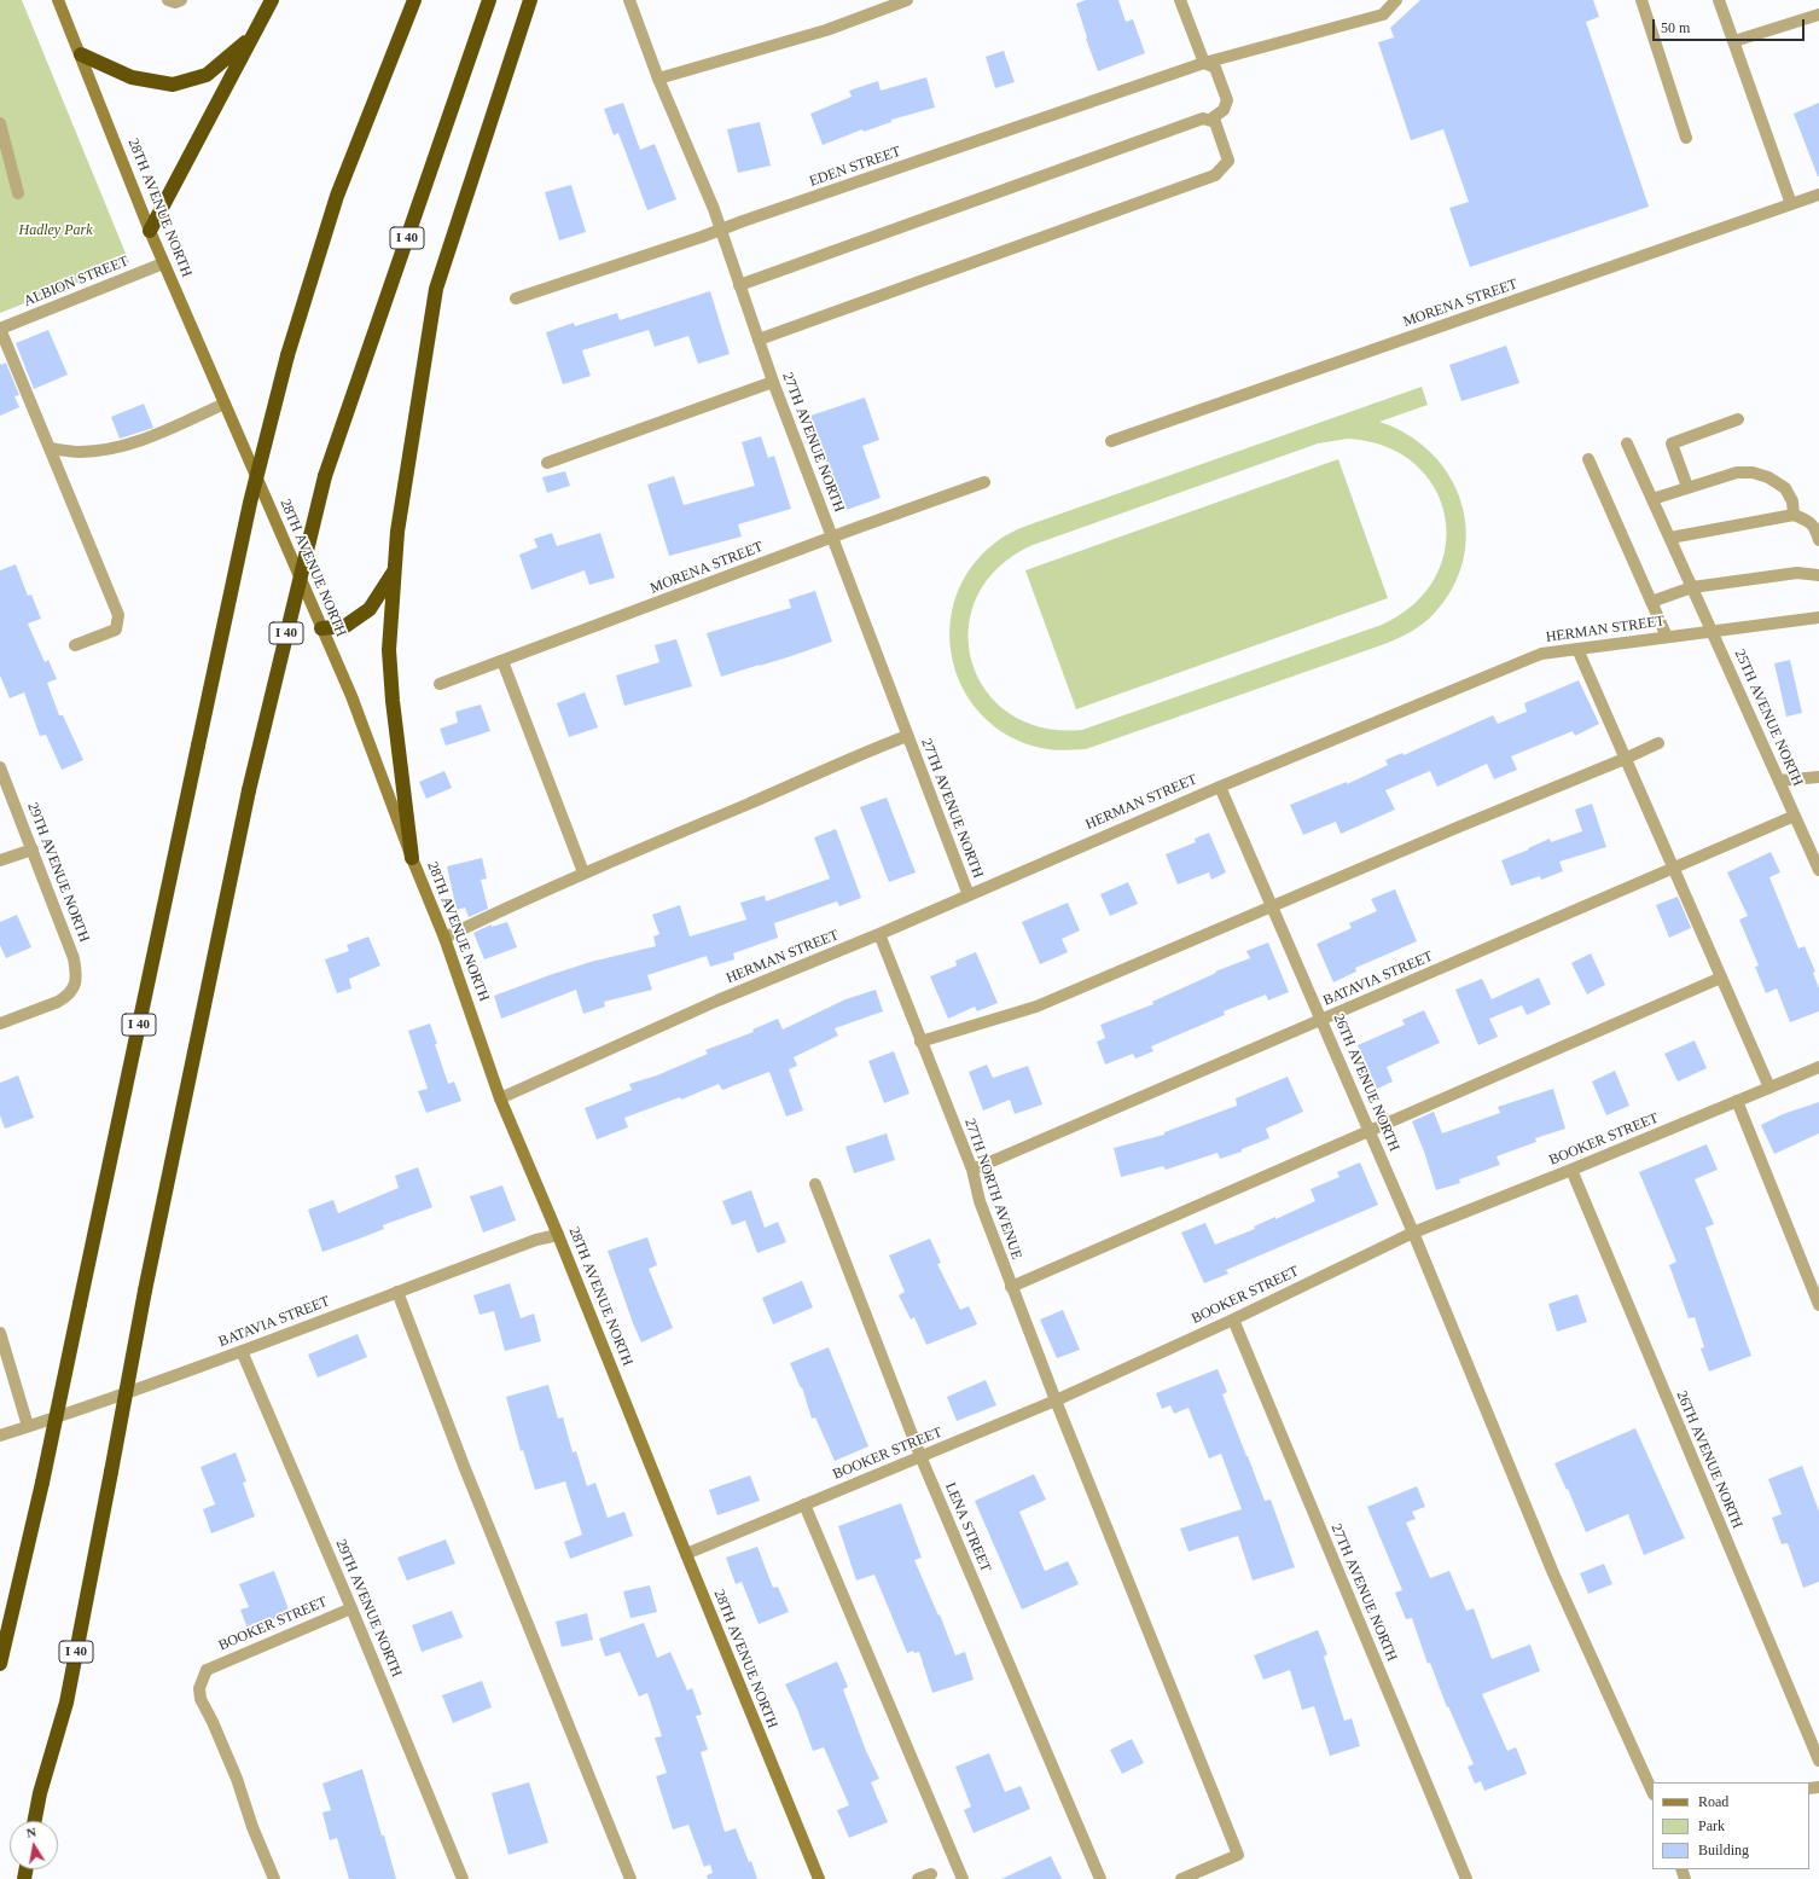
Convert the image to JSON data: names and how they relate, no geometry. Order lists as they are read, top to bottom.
{
  "streets": {
    "highway": ["I 40"],
    "main road": ["28TH AVENUE NORTH"],
    "street": [
      "EDEN STREET",
      "ALBION STREET",
      "MORENA STREET",
      "27TH AVENUE NORTH",
      "HERMAN STREET",
      "25TH AVENUE NORTH",
      "29TH AVENUE NORTH",
      "BATAVIA STREET",
      "26TH AVENUE NORTH",
      "BOOKER STREET",
      "27TH NORTH AVENUE",
      "LENA STREET"
    ]
  },
  "crossings": [
    ["EDEN STREET", "27TH AVENUE NORTH"],
    ["28TH AVENUE NORTH", "ALBION STREET"],
    ["28TH AVENUE NORTH", "HERMAN STREET"],
    ["28TH AVENUE NORTH", "BATAVIA STREET"],
    ["28TH AVENUE NORTH", "BOOKER STREET"],
    ["MORENA STREET", "27TH AVENUE NORTH"],
    ["27TH AVENUE NORTH", "HERMAN STREET"],
    ["27TH AVENUE NORTH", "BOOKER STREET"],
    ["HERMAN STREET", "25TH AVENUE NORTH"],
    ["HERMAN STREET", "26TH AVENUE NORTH"],
    ["HERMAN STREET", "27TH NORTH AVENUE"],
    ["25TH AVENUE NORTH", "BATAVIA STREET"],
    ["29TH AVENUE NORTH", "BATAVIA STREET"],
    ["29TH AVENUE NORTH", "BOOKER STREET"],
    ["BATAVIA STREET", "26TH AVENUE NORTH"],
    ["BATAVIA STREET", "27TH NORTH AVENUE"],
    ["26TH AVENUE NORTH", "BOOKER STREET"],
    ["BOOKER STREET", "27TH NORTH AVENUE"],
    ["BOOKER STREET", "LENA STREET"]
  ],
  "parks": ["Hadley Park"],
  "legend": ["Road", "Park", "Building"],
  "scale_bar": "50 m",
  "north": "top"
}
